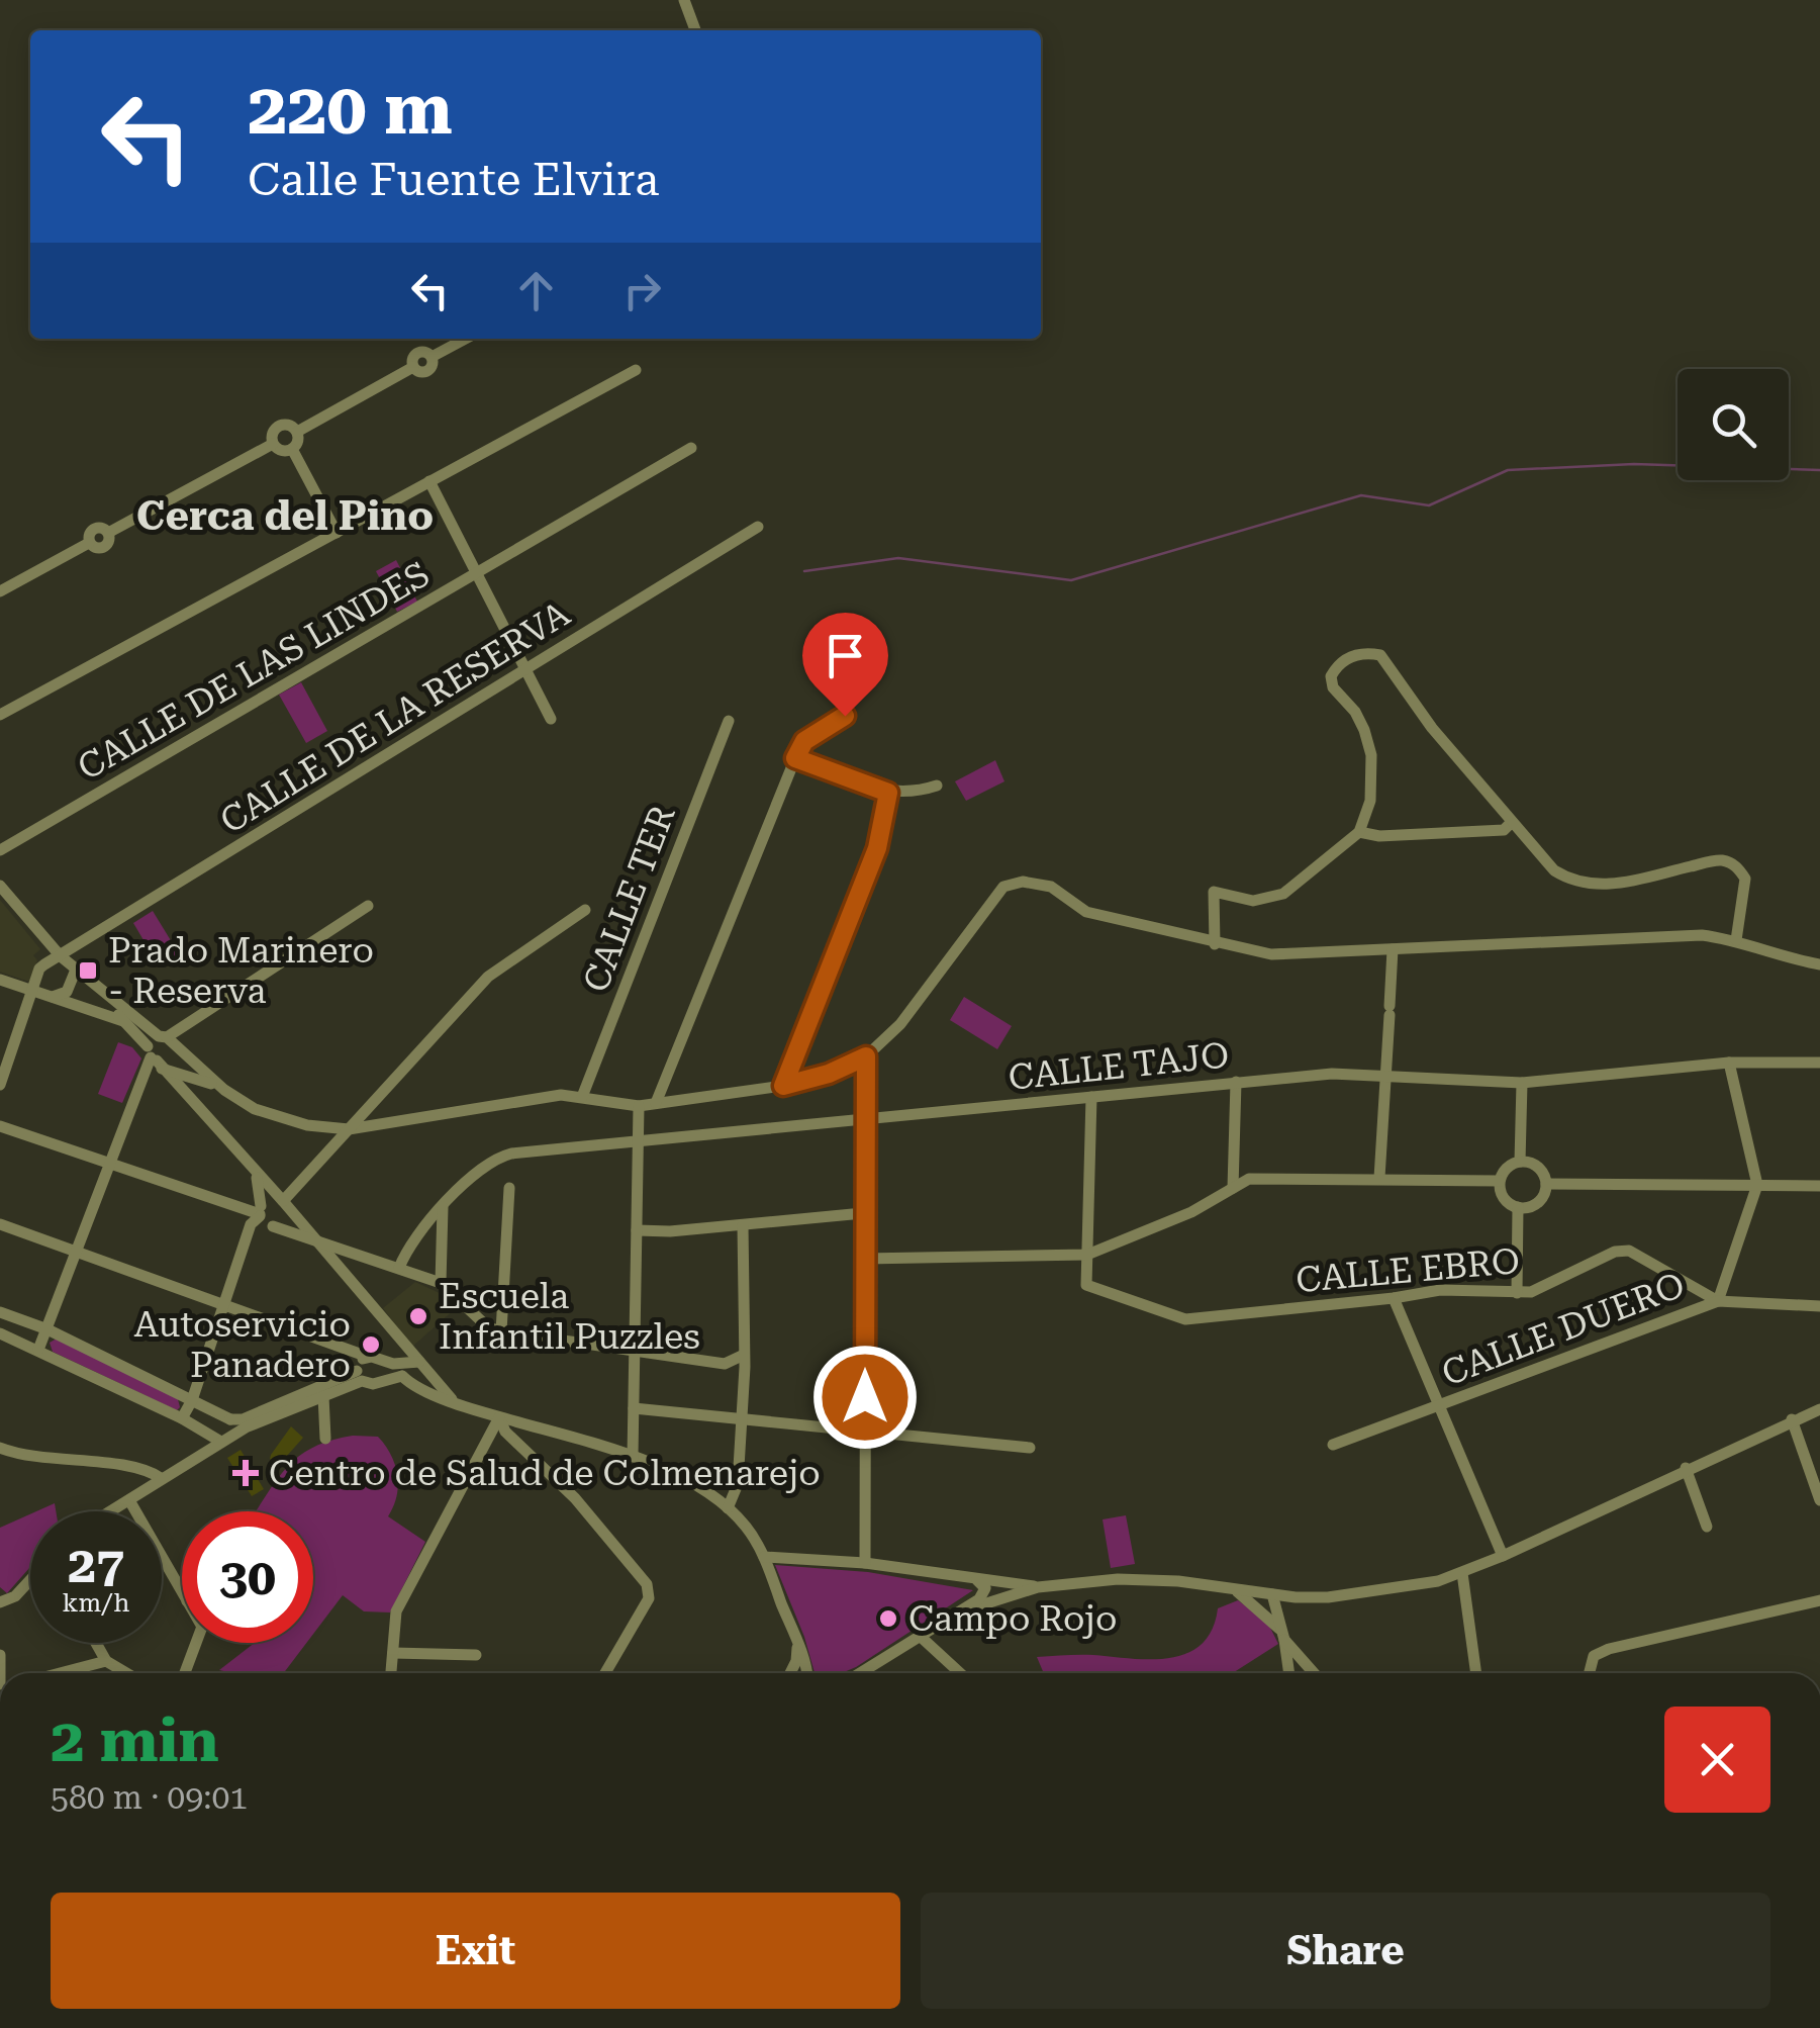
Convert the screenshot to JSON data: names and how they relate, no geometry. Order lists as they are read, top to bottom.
{
  "streets": {
    "street": [
      "CALLE DE LAS LINDES",
      "CALLE DE LA RESERVA",
      "CALLE TER",
      "CALLE TAJO",
      "CALLE EBRO",
      "CALLE DUERO"
    ]
  },
  "crossings": [
    ["CALLE EBRO", "CALLE DUERO"]
  ],
  "districts": ["Cerca del Pino"],
  "places": {
    "transit": ["Prado Marinero - Reserva"],
    "other": ["Escuela Infantil Puzzles", "Autoservicio Panadero", "Campo Rojo"],
    "health": ["Centro de Salud de Colmenarejo"]
  },
  "page": {
    "turn": ["220 m", "Calle Fuente Elvira"],
    "speed": "27 km/h",
    "limit": "30",
    "heading": ["2 min", "580 m · 09:01"],
    "buttons": ["Exit", "Share"]
  }
}
